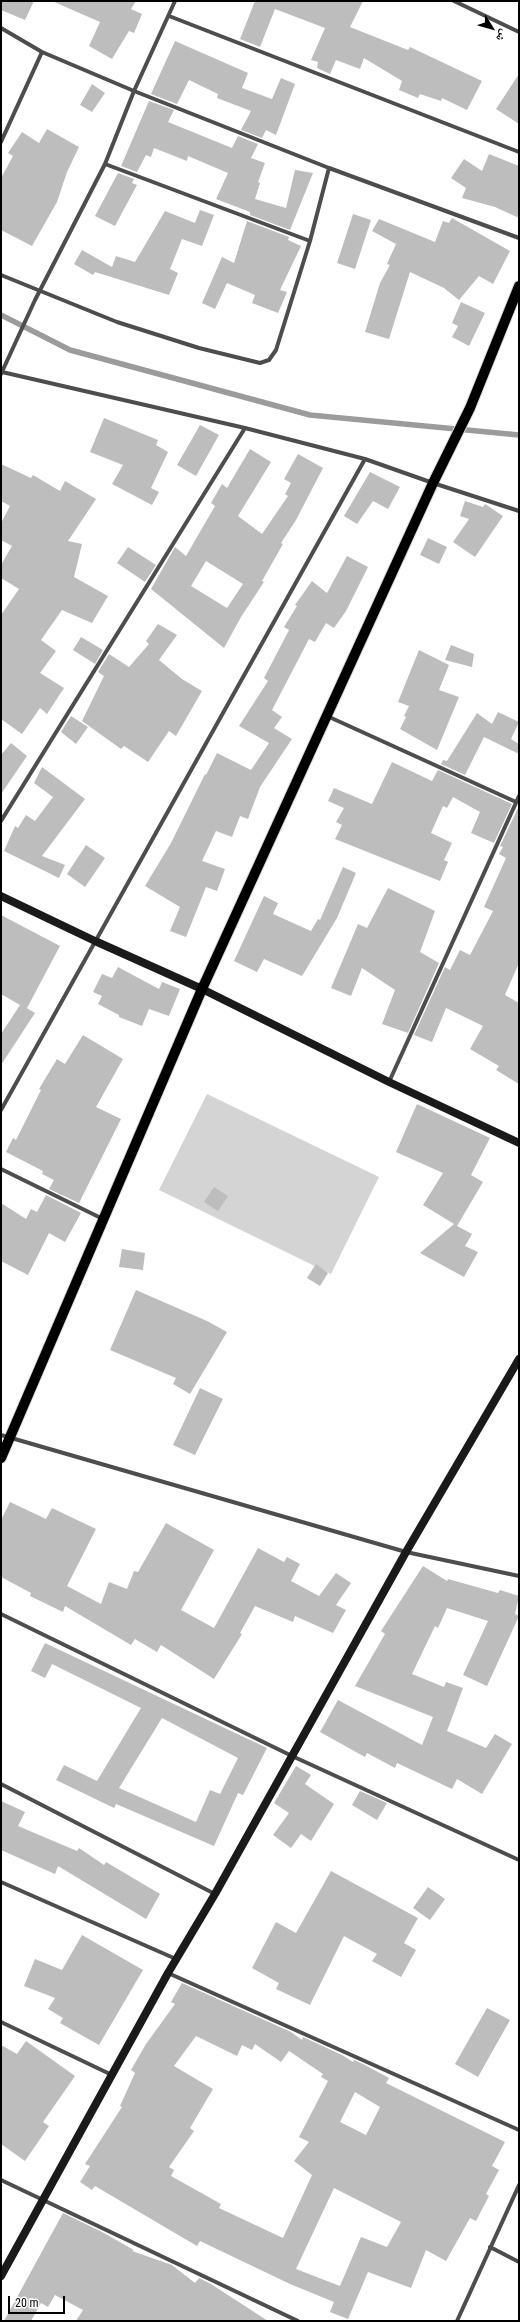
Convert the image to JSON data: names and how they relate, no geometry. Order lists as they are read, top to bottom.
{
  "scale_bar": "20 m",
  "north": "bottom right"
}
